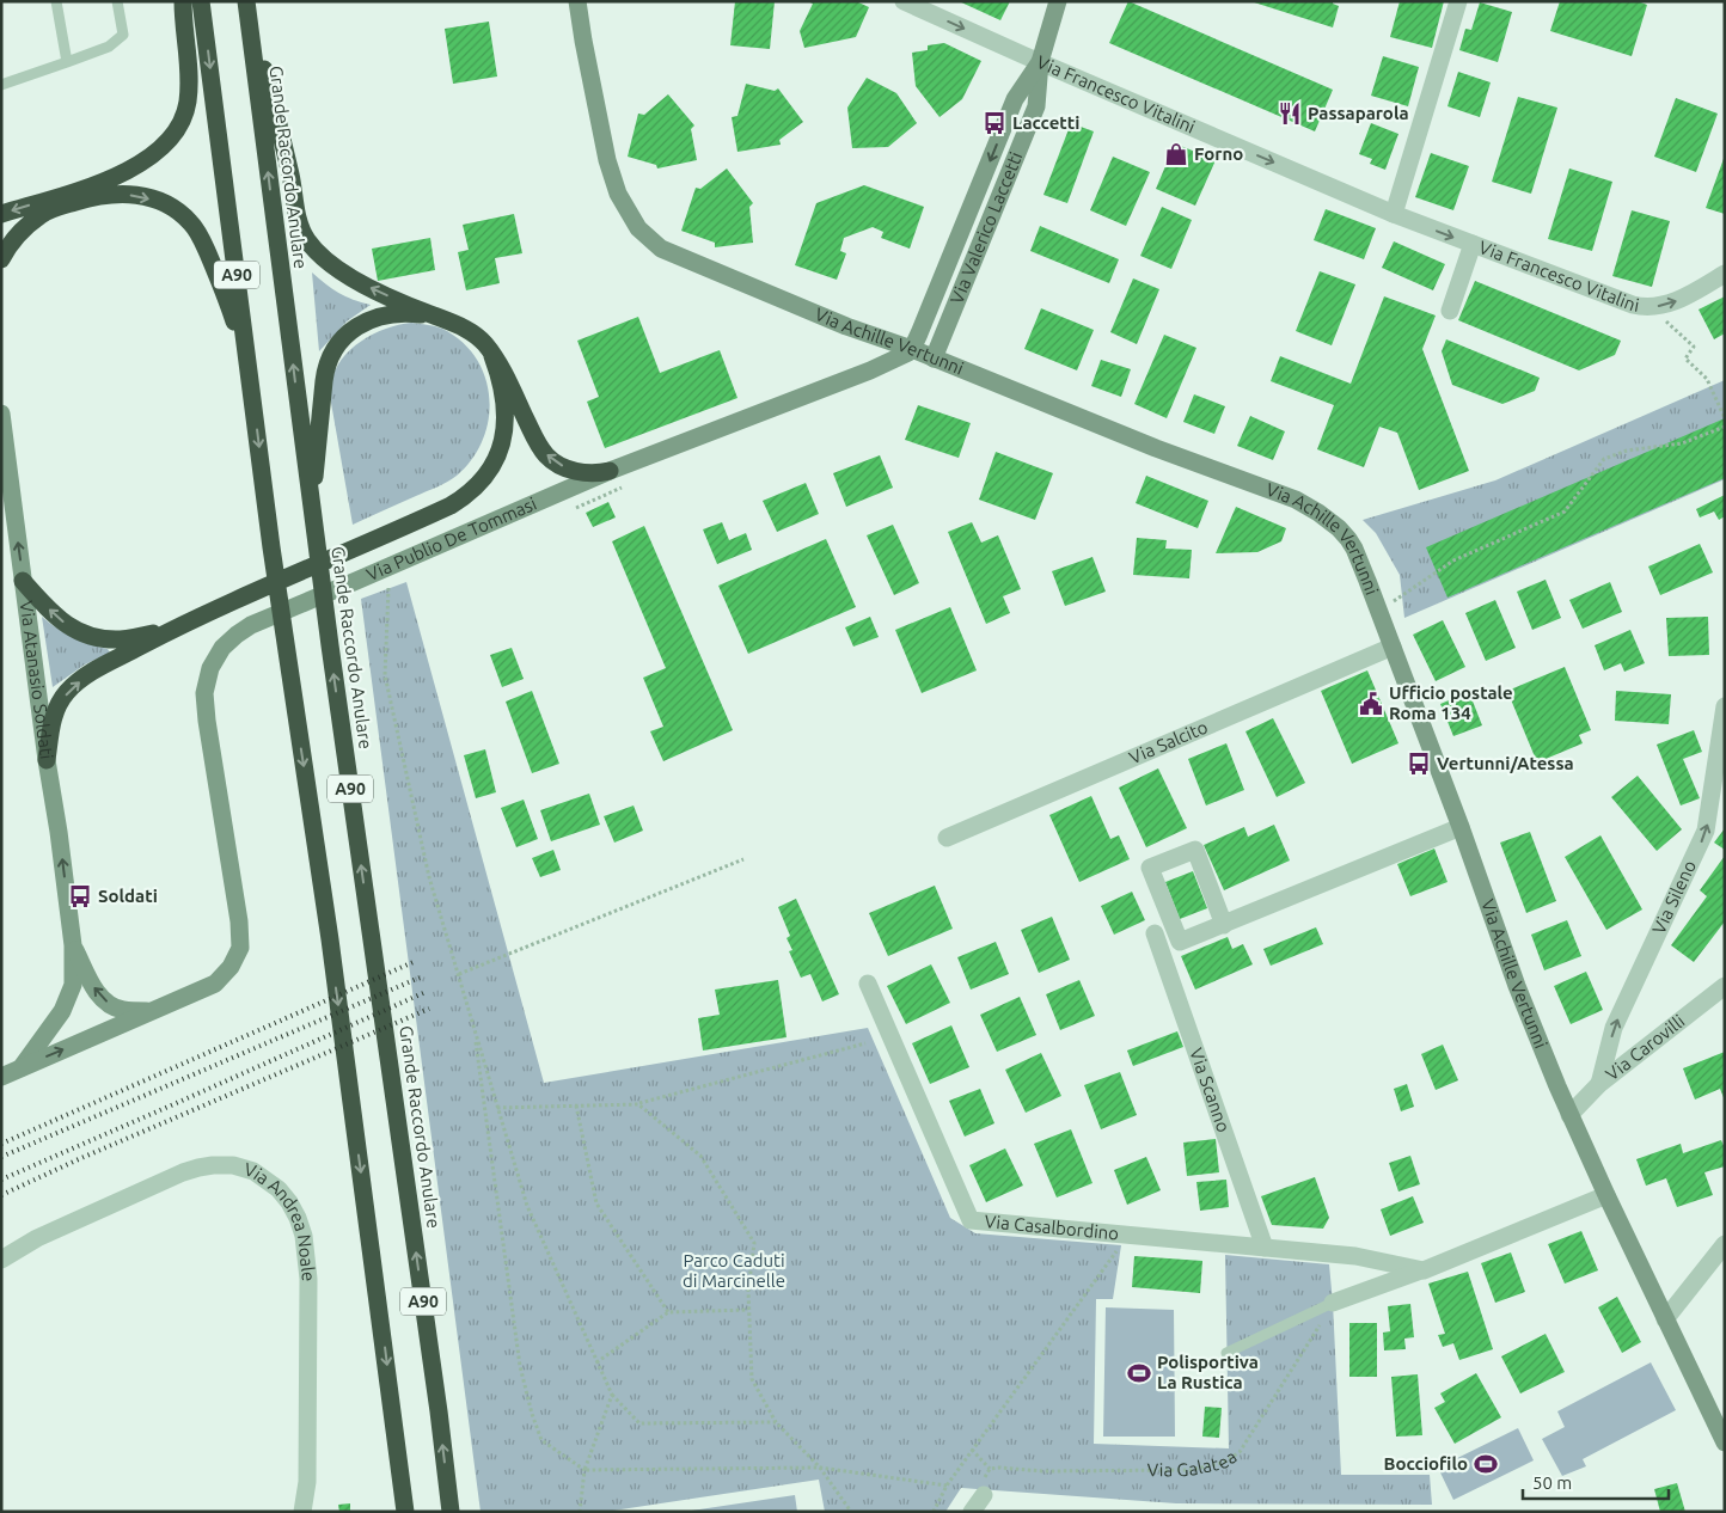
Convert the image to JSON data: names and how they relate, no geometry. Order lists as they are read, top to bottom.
{
  "streets": {
    "highway": ["Grande Raccordo Anulare", "A90"],
    "street": [
      "Via Francesco Vitalini",
      "Via Valerico Laccetti",
      "Via Achille Vertunni",
      "Via Publio De Tommasi",
      "Via Atanasio Soldati",
      "Via Salcito",
      "Via Sileno",
      "Via Carovilli",
      "Via Scanno",
      "Via Andrea Noale",
      "Via Casalbordino"
    ],
    "path": ["Via Galatea"]
  },
  "crossings": [
    ["Via Francesco Vitalini", "Via Valerico Laccetti"],
    ["Via Valerico Laccetti", "Via Achille Vertunni"],
    ["Via Valerico Laccetti", "Via Publio De Tommasi"],
    ["Via Achille Vertunni", "Via Publio De Tommasi"],
    ["Via Achille Vertunni", "Via Salcito"],
    ["Via Achille Vertunni", "Via Carovilli"],
    ["Via Publio De Tommasi", "Via Atanasio Soldati"],
    ["Via Sileno", "Via Carovilli"],
    ["Via Scanno", "Via Casalbordino"]
  ],
  "one_way": ["Via Francesco Vitalini", "Via Atanasio Soldati", "Via Sileno"],
  "parks": ["Parco Caduti di Marcinelle"],
  "places": {
    "restaurant": ["Passaparola"],
    "bus stop": ["Laccetti", "Vertunni/Atessa", "Soldati"],
    "shop": ["Forno"],
    "public building": ["Ufficio postale Roma 134"],
    "sports": ["Polisportiva La Rustica", "Bocciofilo"]
  },
  "scale_bar": "50 m"
}
